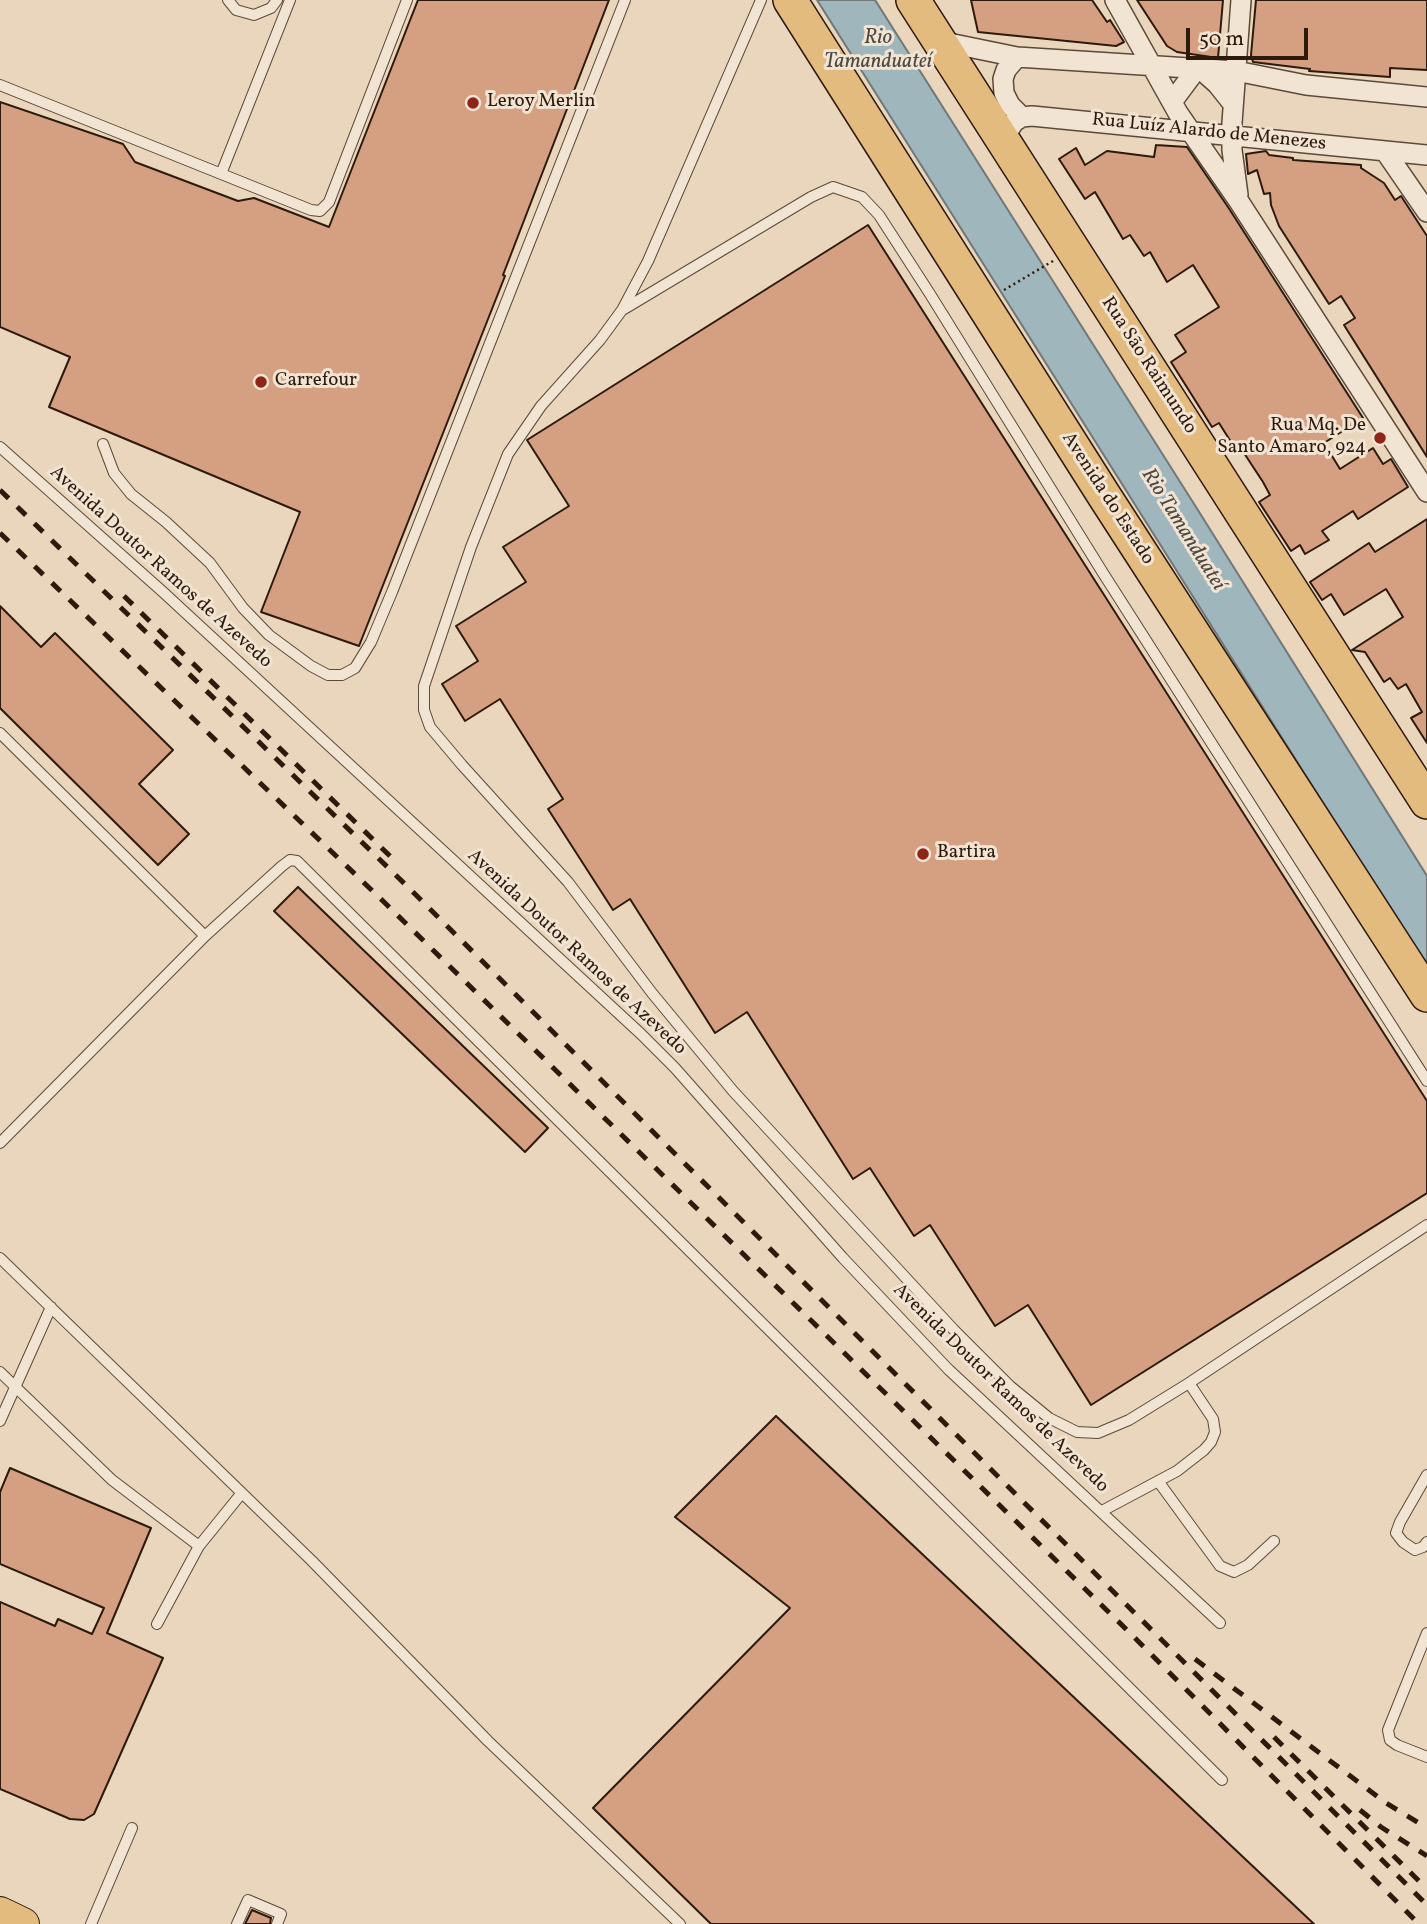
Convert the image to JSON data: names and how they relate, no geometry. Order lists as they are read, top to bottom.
{
  "streets": {
    "highway": ["Rua São Raimundo", "Avenida do Estado"],
    "street": ["Rua Luíz Alardo de Menezes"],
    "lane": ["Avenida Doutor Ramos de Azevedo"]
  },
  "crossings": [
    ["Rua Luíz Alardo de Menezes", "Rua São Raimundo"]
  ],
  "water": ["Rio Tamanduateí"],
  "places": [
    "Leroy Merlin",
    "Carrefour",
    "Rua Mq. De Santo Amaro, 924",
    "Bartira"
  ],
  "scale_bar": "50 m"
}
